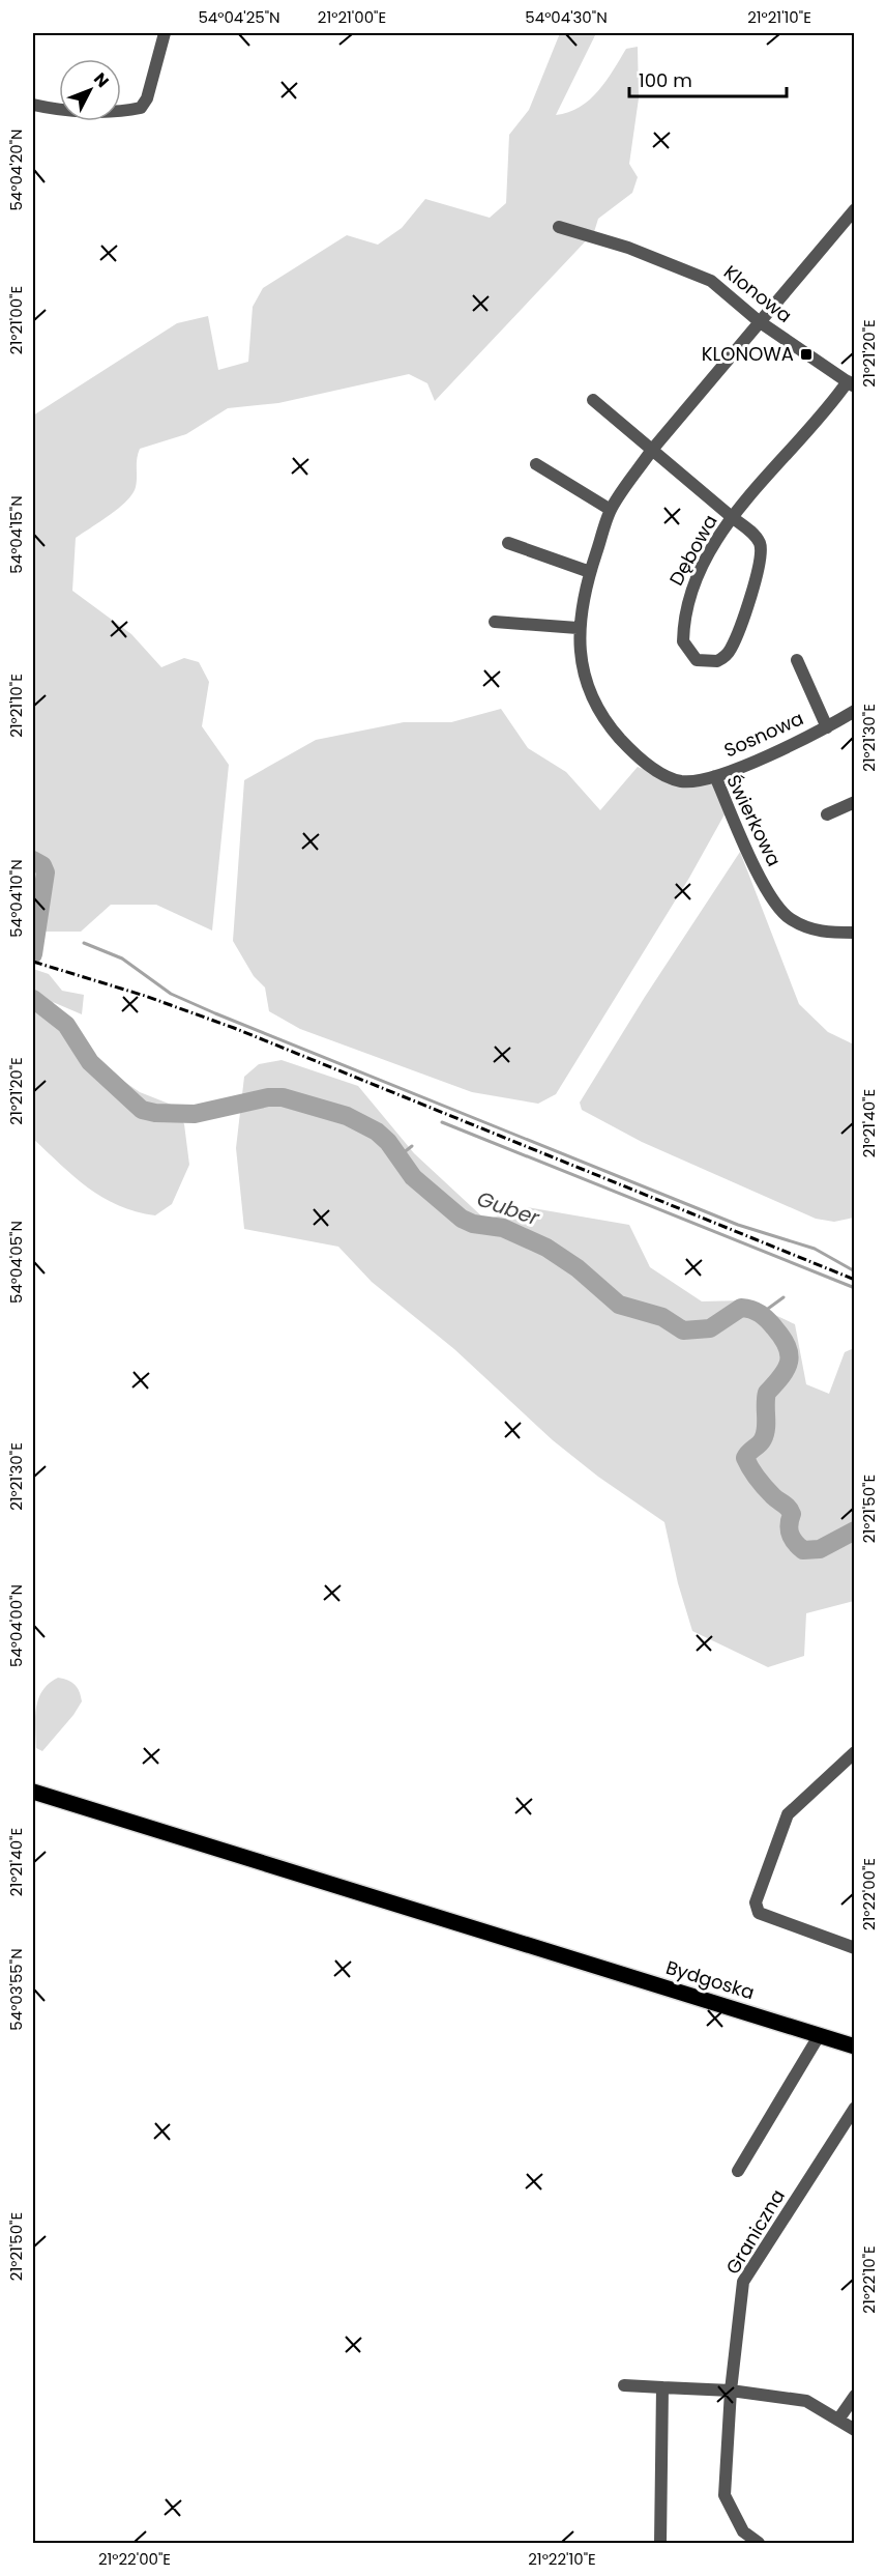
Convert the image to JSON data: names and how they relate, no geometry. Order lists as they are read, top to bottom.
{
  "streets": {
    "main road": ["Bydgoska"],
    "street": [
      "Klonowa",
      "Dębowa",
      "Sosnowa",
      "Świerkowa",
      "Graniczna"
    ]
  },
  "crossings": [
    ["Klonowa", "Dębowa"],
    ["Klonowa", "Świerkowa"],
    ["Sosnowa", "Świerkowa"]
  ],
  "water": ["Guber"],
  "places": {
    "transit": ["KLONOWA"]
  },
  "scale_bar": "100 m",
  "north": "top right",
  "coordinates": [
    "54°04'25\"N",
    "21°21'00\"E",
    "54°04'30\"N",
    "21°21'10\"E",
    "54°04'20\"N",
    "21°21'20\"E",
    "54°04'15\"N",
    "21°21'30\"E",
    "54°04'10\"N",
    "21°21'40\"E",
    "54°04'05\"N",
    "21°21'50\"E",
    "54°04'00\"N",
    "21°22'00\"E",
    "54°03'55\"N",
    "21°22'10\"E"
  ]
}
